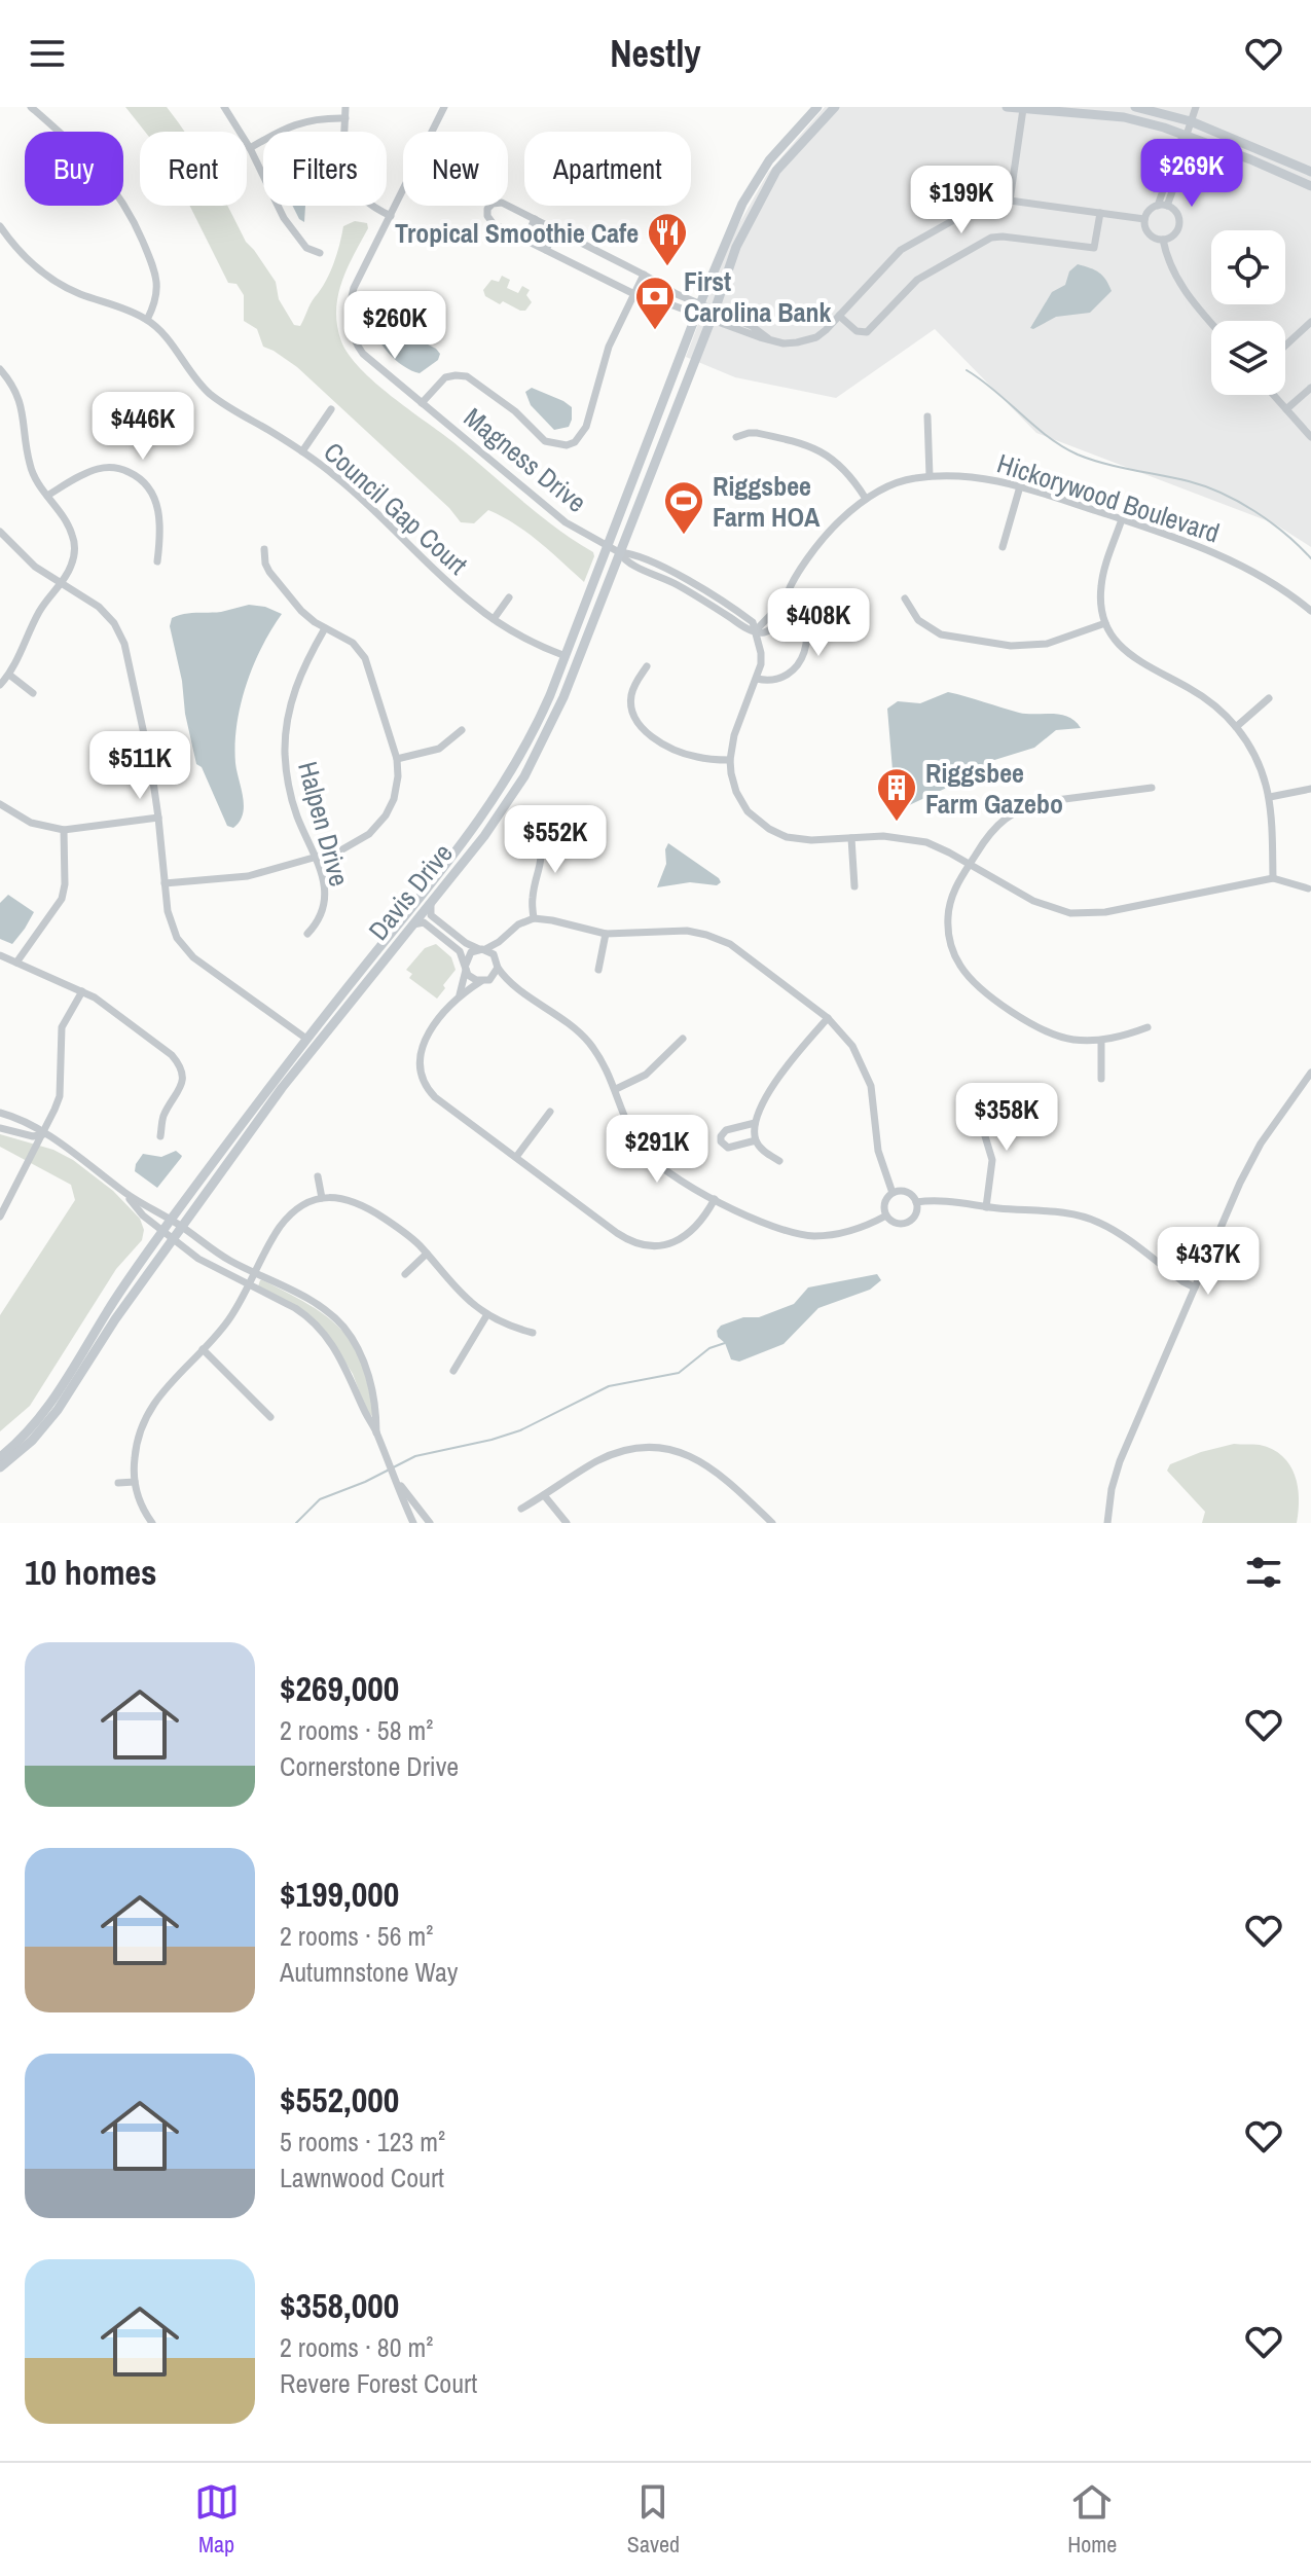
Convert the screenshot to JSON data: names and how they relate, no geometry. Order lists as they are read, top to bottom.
{
  "streets": {
    "main road": ["Davis Drive"],
    "street": [
      "Magness Drive",
      "Hickorywood Boulevard",
      "Council Gap Court",
      "Halpen Drive"
    ]
  },
  "crossings": [
    ["Magness Drive", "Hickorywood Boulevard"],
    ["Magness Drive", "Davis Drive"],
    ["Council Gap Court", "Davis Drive"]
  ],
  "places": {
    "restaurant": ["Tropical Smoothie Cafe"],
    "bank": ["First Carolina Bank"],
    "sports": ["Riggsbee Farm HOA"],
    "building": ["Riggsbee Farm Gazebo"]
  },
  "page": {
    "header": "Nestly",
    "chip": [
      "Buy",
      "Rent",
      "Filters",
      "New",
      "Apartment"
    ],
    "price": [
      "$269K",
      "$199K",
      "$260K",
      "$446K",
      "$408K",
      "$511K",
      "$552K",
      "$358K",
      "$291K",
      "$437K"
    ],
    "heading": "10 homes",
    "list": [
      {
        "name": "$269,000",
        "note": "2 rooms · 58 m² · Cornerstone Drive"
      },
      {
        "name": "$199,000",
        "note": "2 rooms · 56 m² · Autumnstone Way"
      },
      {
        "name": "$552,000",
        "note": "5 rooms · 123 m² · Lawnwood Court"
      },
      {
        "name": "$358,000",
        "note": "2 rooms · 80 m² · Revere Forest Court"
      }
    ],
    "tabs": ["Map", "Saved", "Home"]
  }
}
